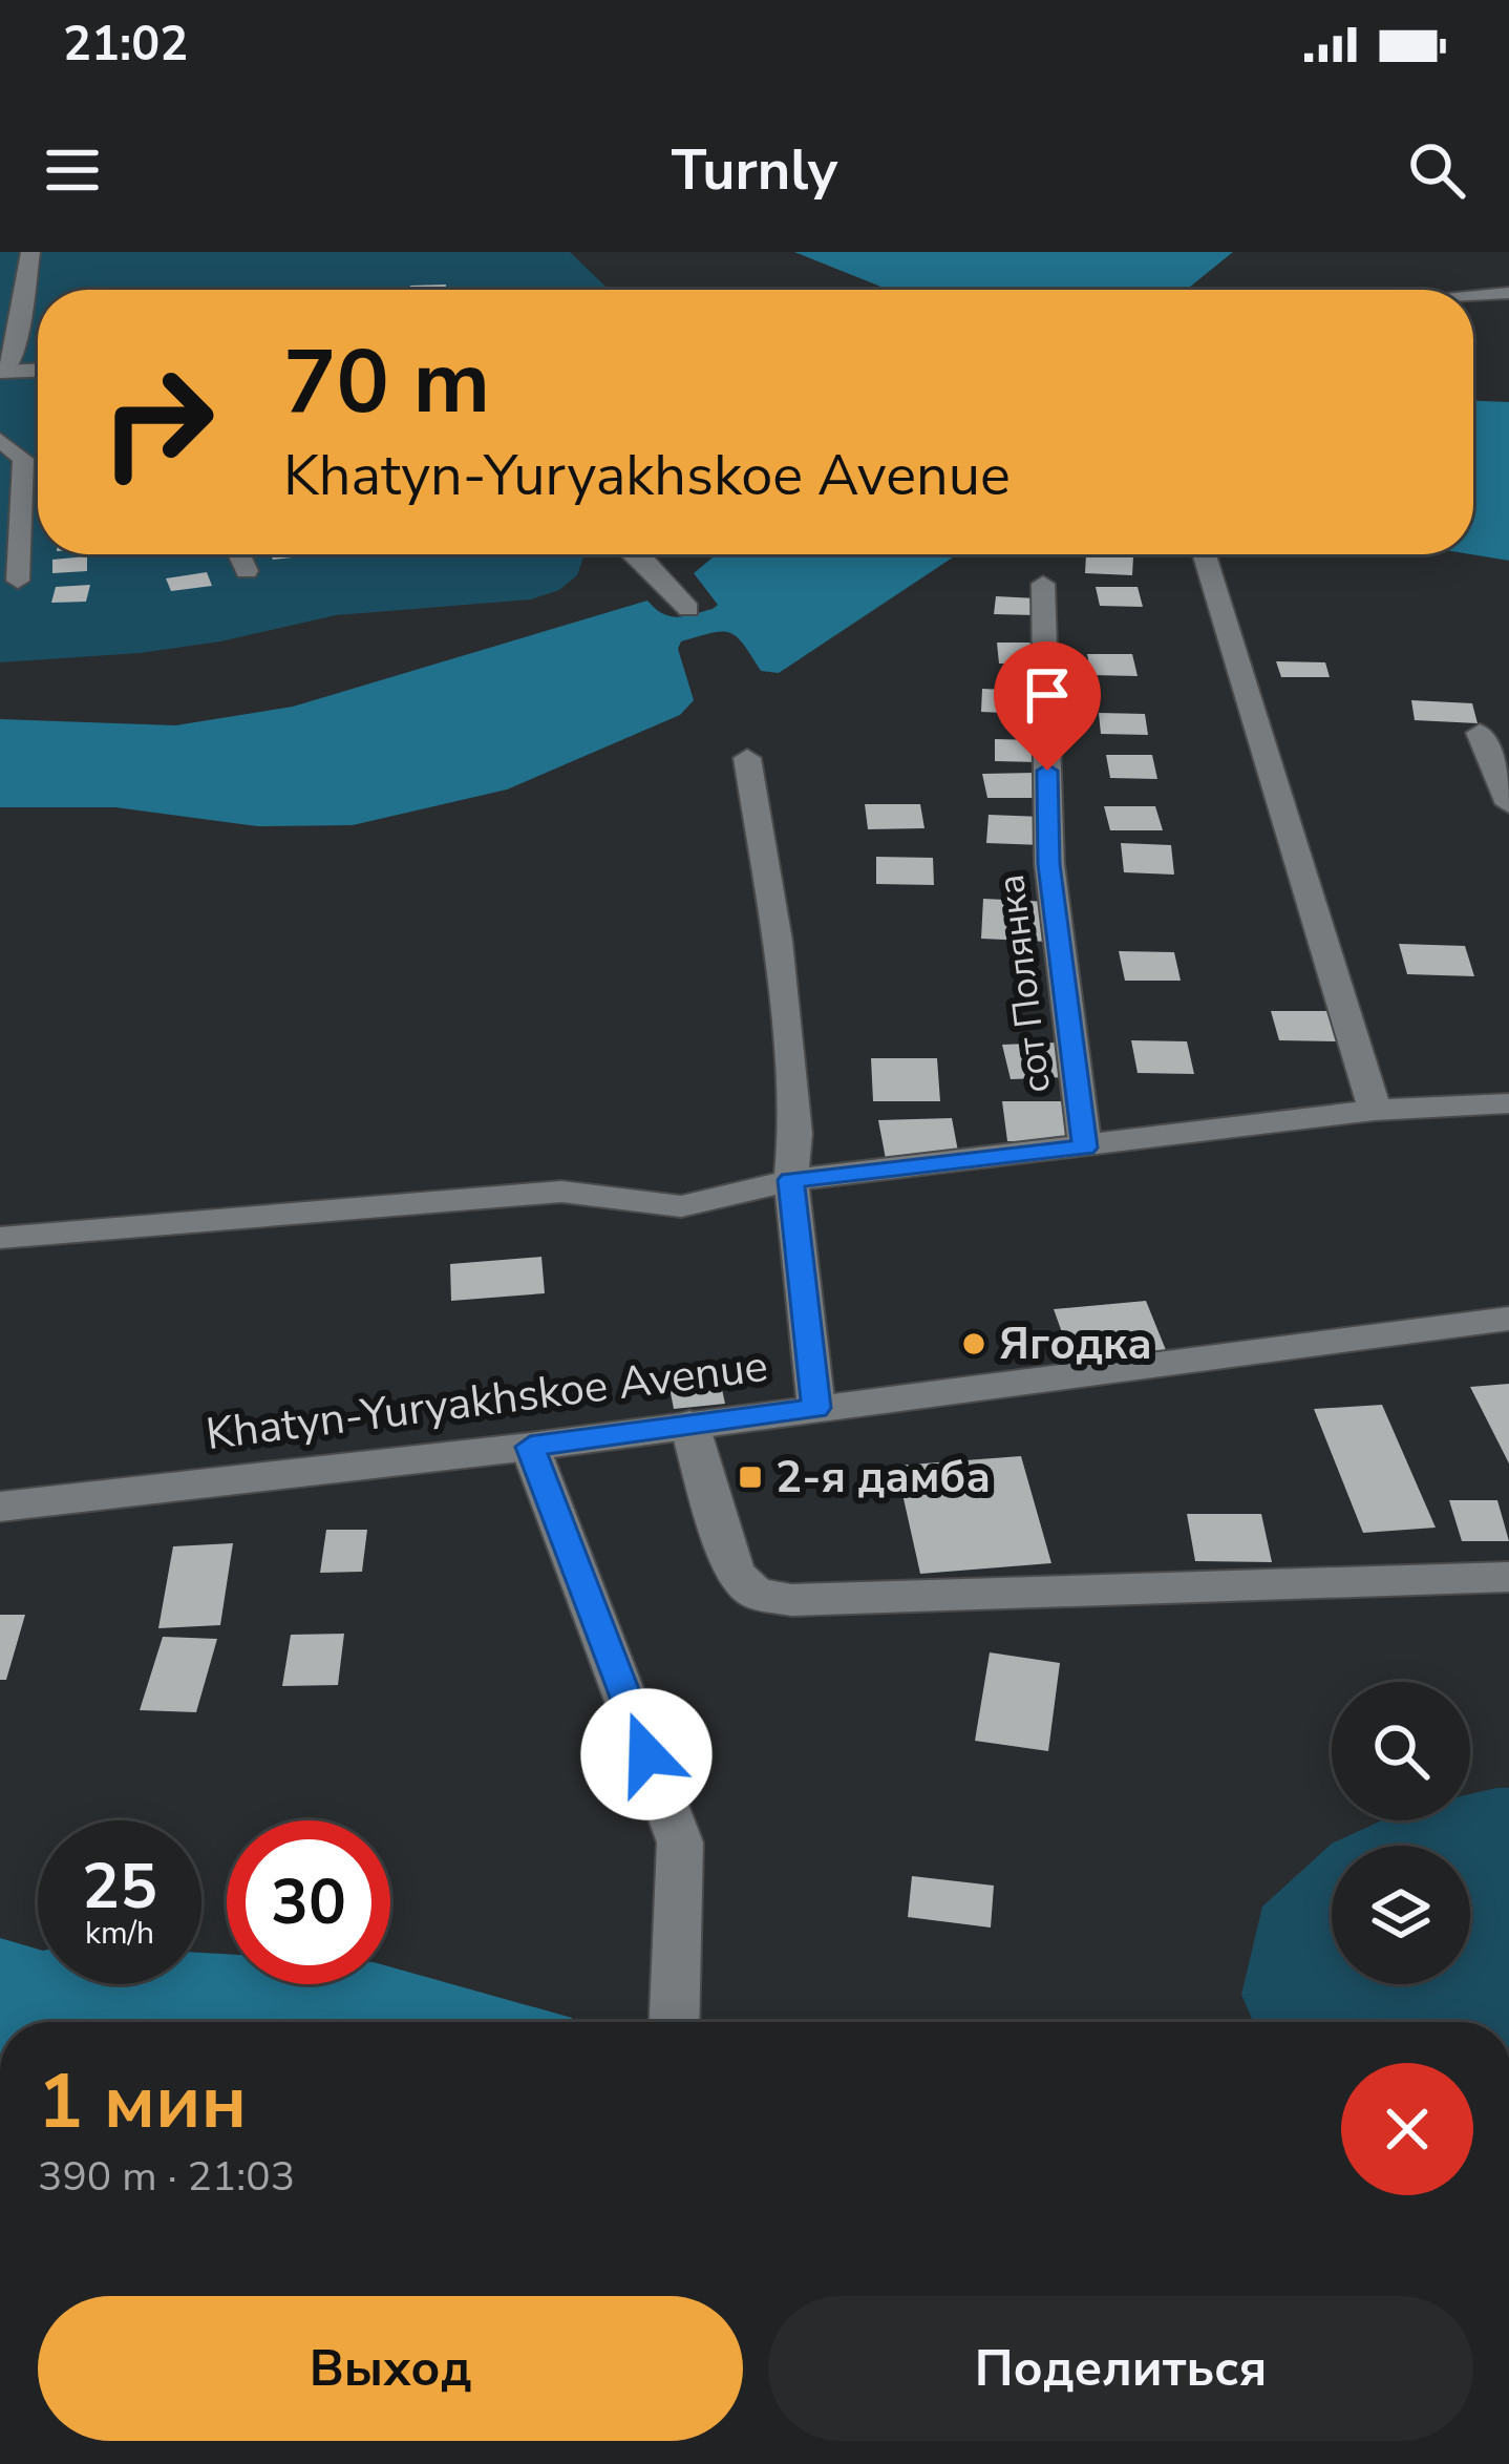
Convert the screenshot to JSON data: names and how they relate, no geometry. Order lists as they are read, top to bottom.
{
  "streets": {
    "street": ["сот Полянка", "Khatyn-Yuryakhskoe Avenue"]
  },
  "places": {
    "other": ["Ягодка"],
    "transit": ["2-я дамба"]
  },
  "page": {
    "status": "21:02",
    "header": "Turnly",
    "turn": ["70 m", "Khatyn-Yuryakhskoe Avenue"],
    "speed": "25 km/h",
    "limit": "30",
    "heading": ["1 мин", "390 m · 21:03"],
    "buttons": ["Выход", "Поделиться"]
  }
}
